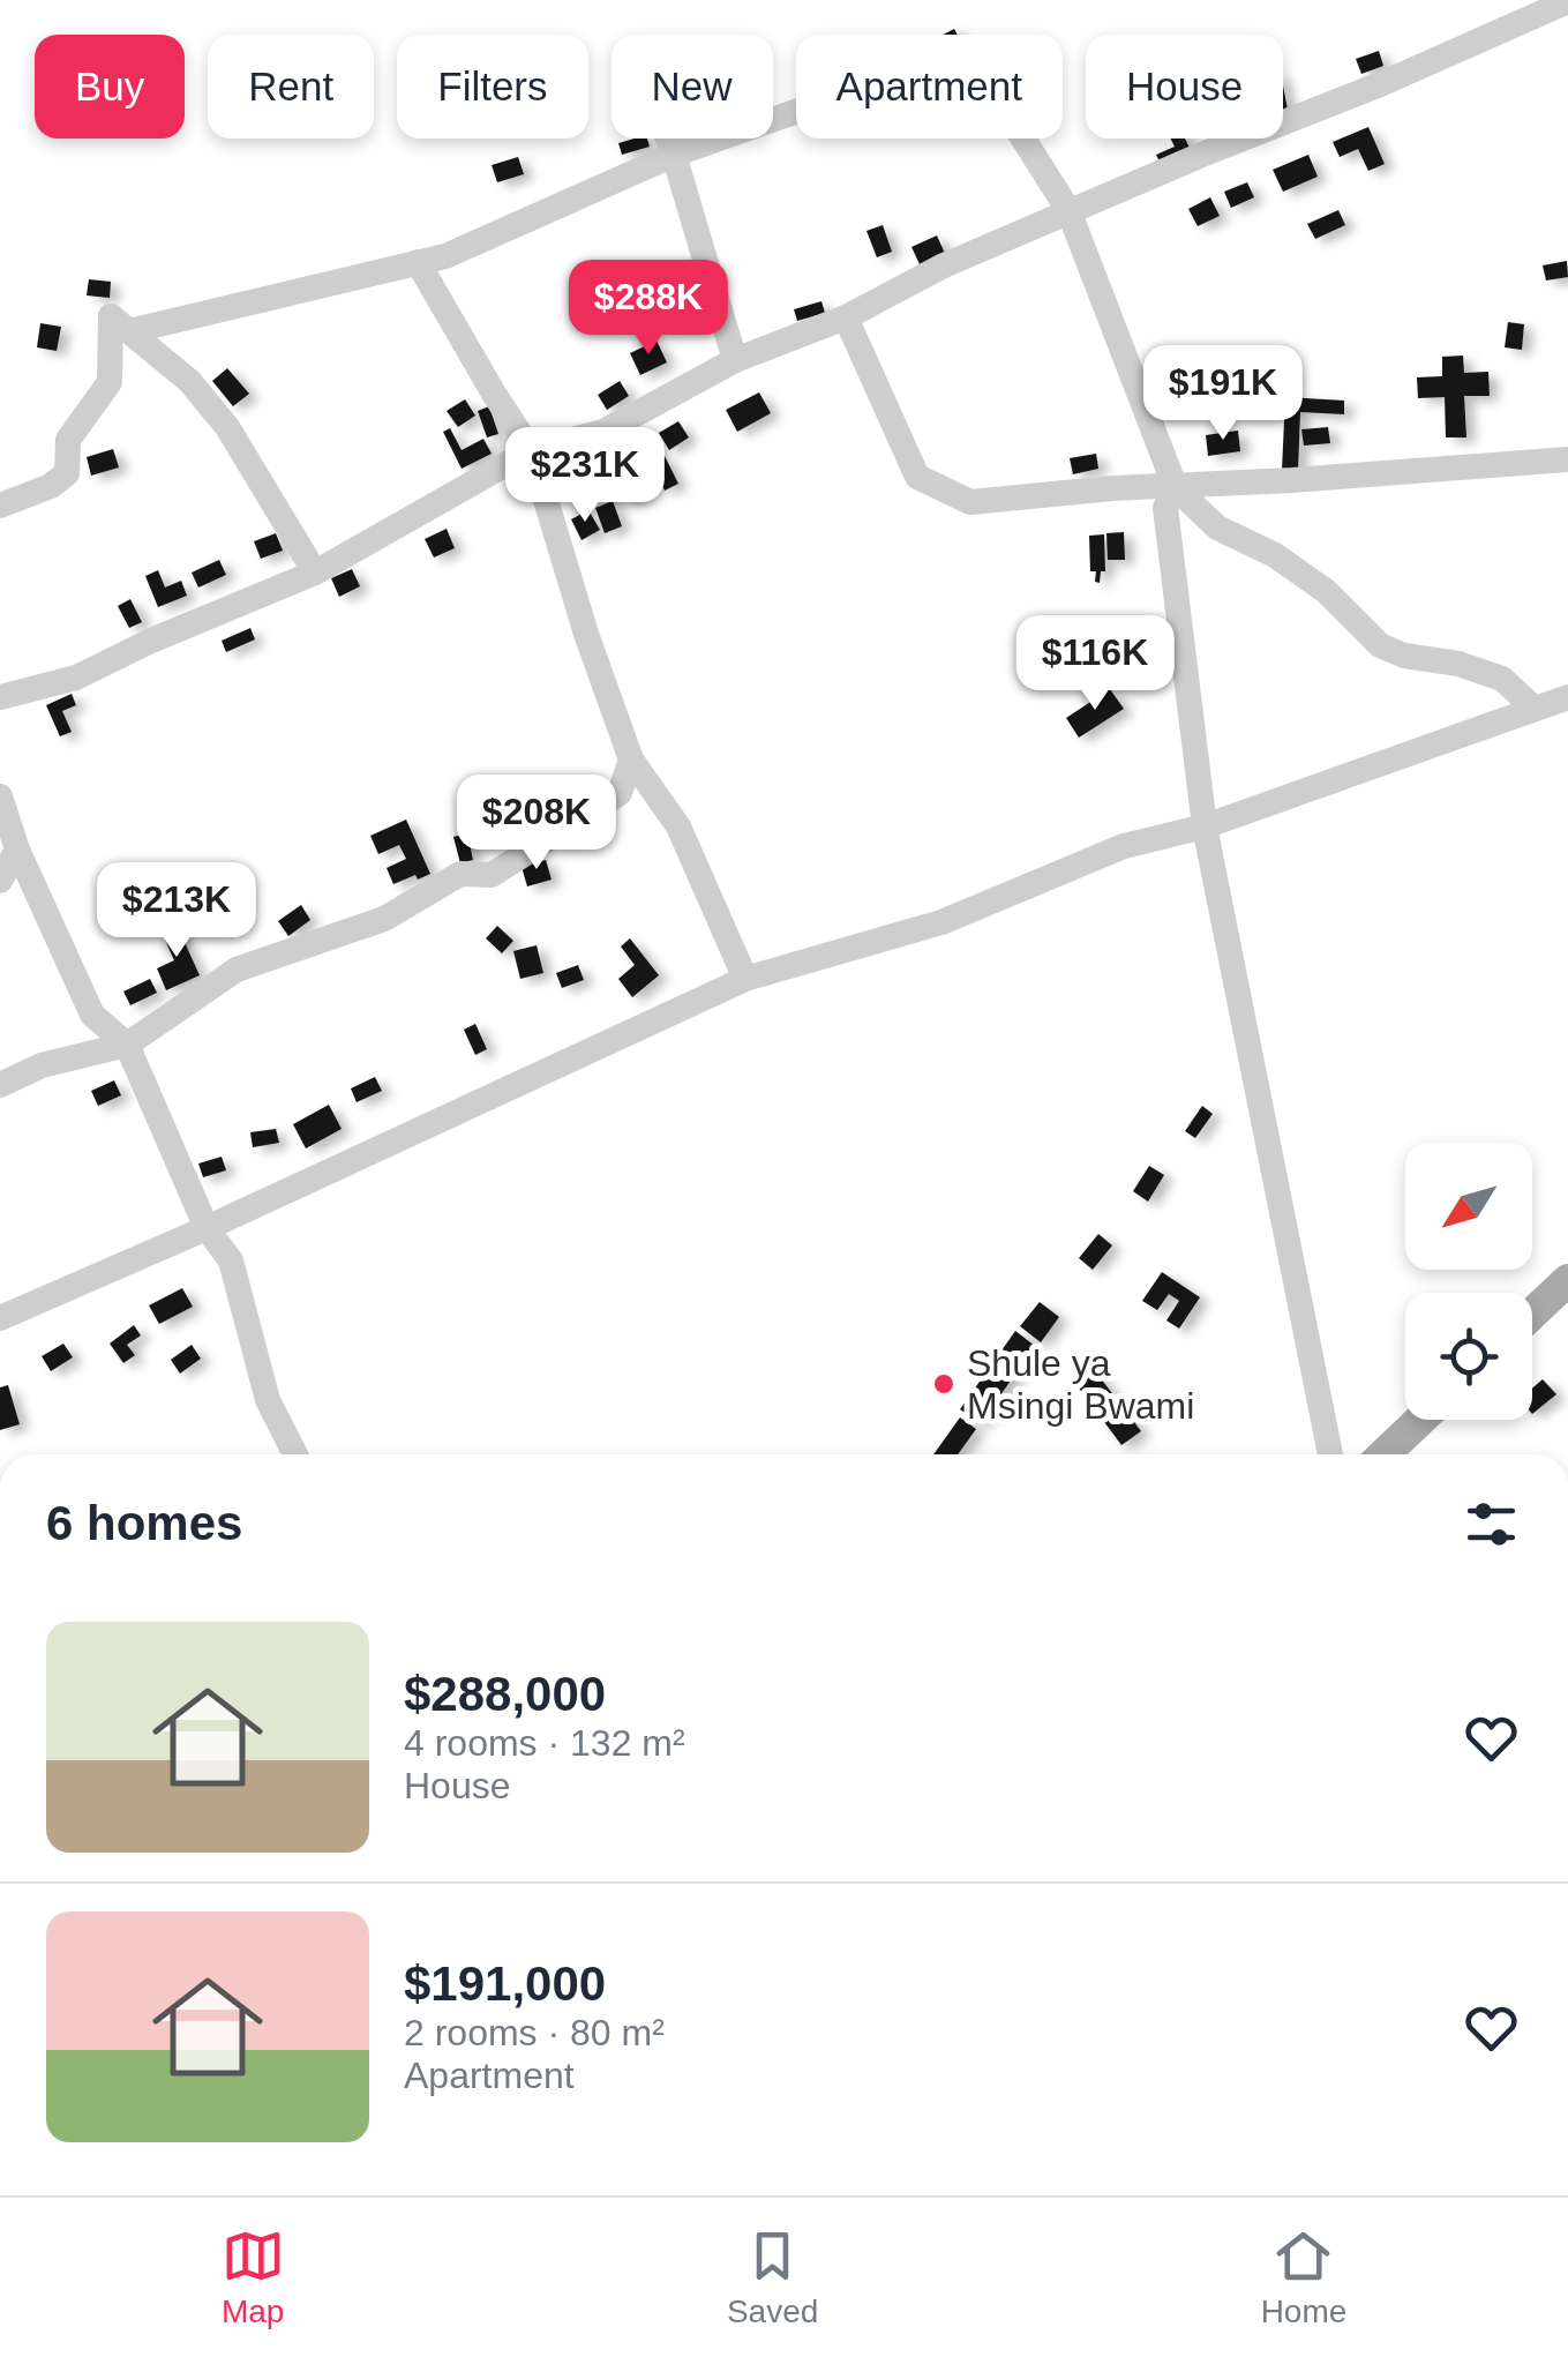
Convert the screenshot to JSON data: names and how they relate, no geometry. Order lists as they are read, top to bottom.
{
  "places": ["Shule ya Msingi Bwami"],
  "north": "bottom left",
  "page": {
    "chip": [
      "Buy",
      "Rent",
      "Filters",
      "New",
      "Apartment",
      "House"
    ],
    "price": [
      "$288K",
      "$191K",
      "$231K",
      "$116K",
      "$208K",
      "$213K"
    ],
    "heading": "6 homes",
    "list": [
      {
        "name": "$288,000",
        "note": "4 rooms · 132 m² · House"
      },
      {
        "name": "$191,000",
        "note": "2 rooms · 80 m² · Apartment"
      }
    ],
    "tabs": ["Map", "Saved", "Home"]
  }
}
